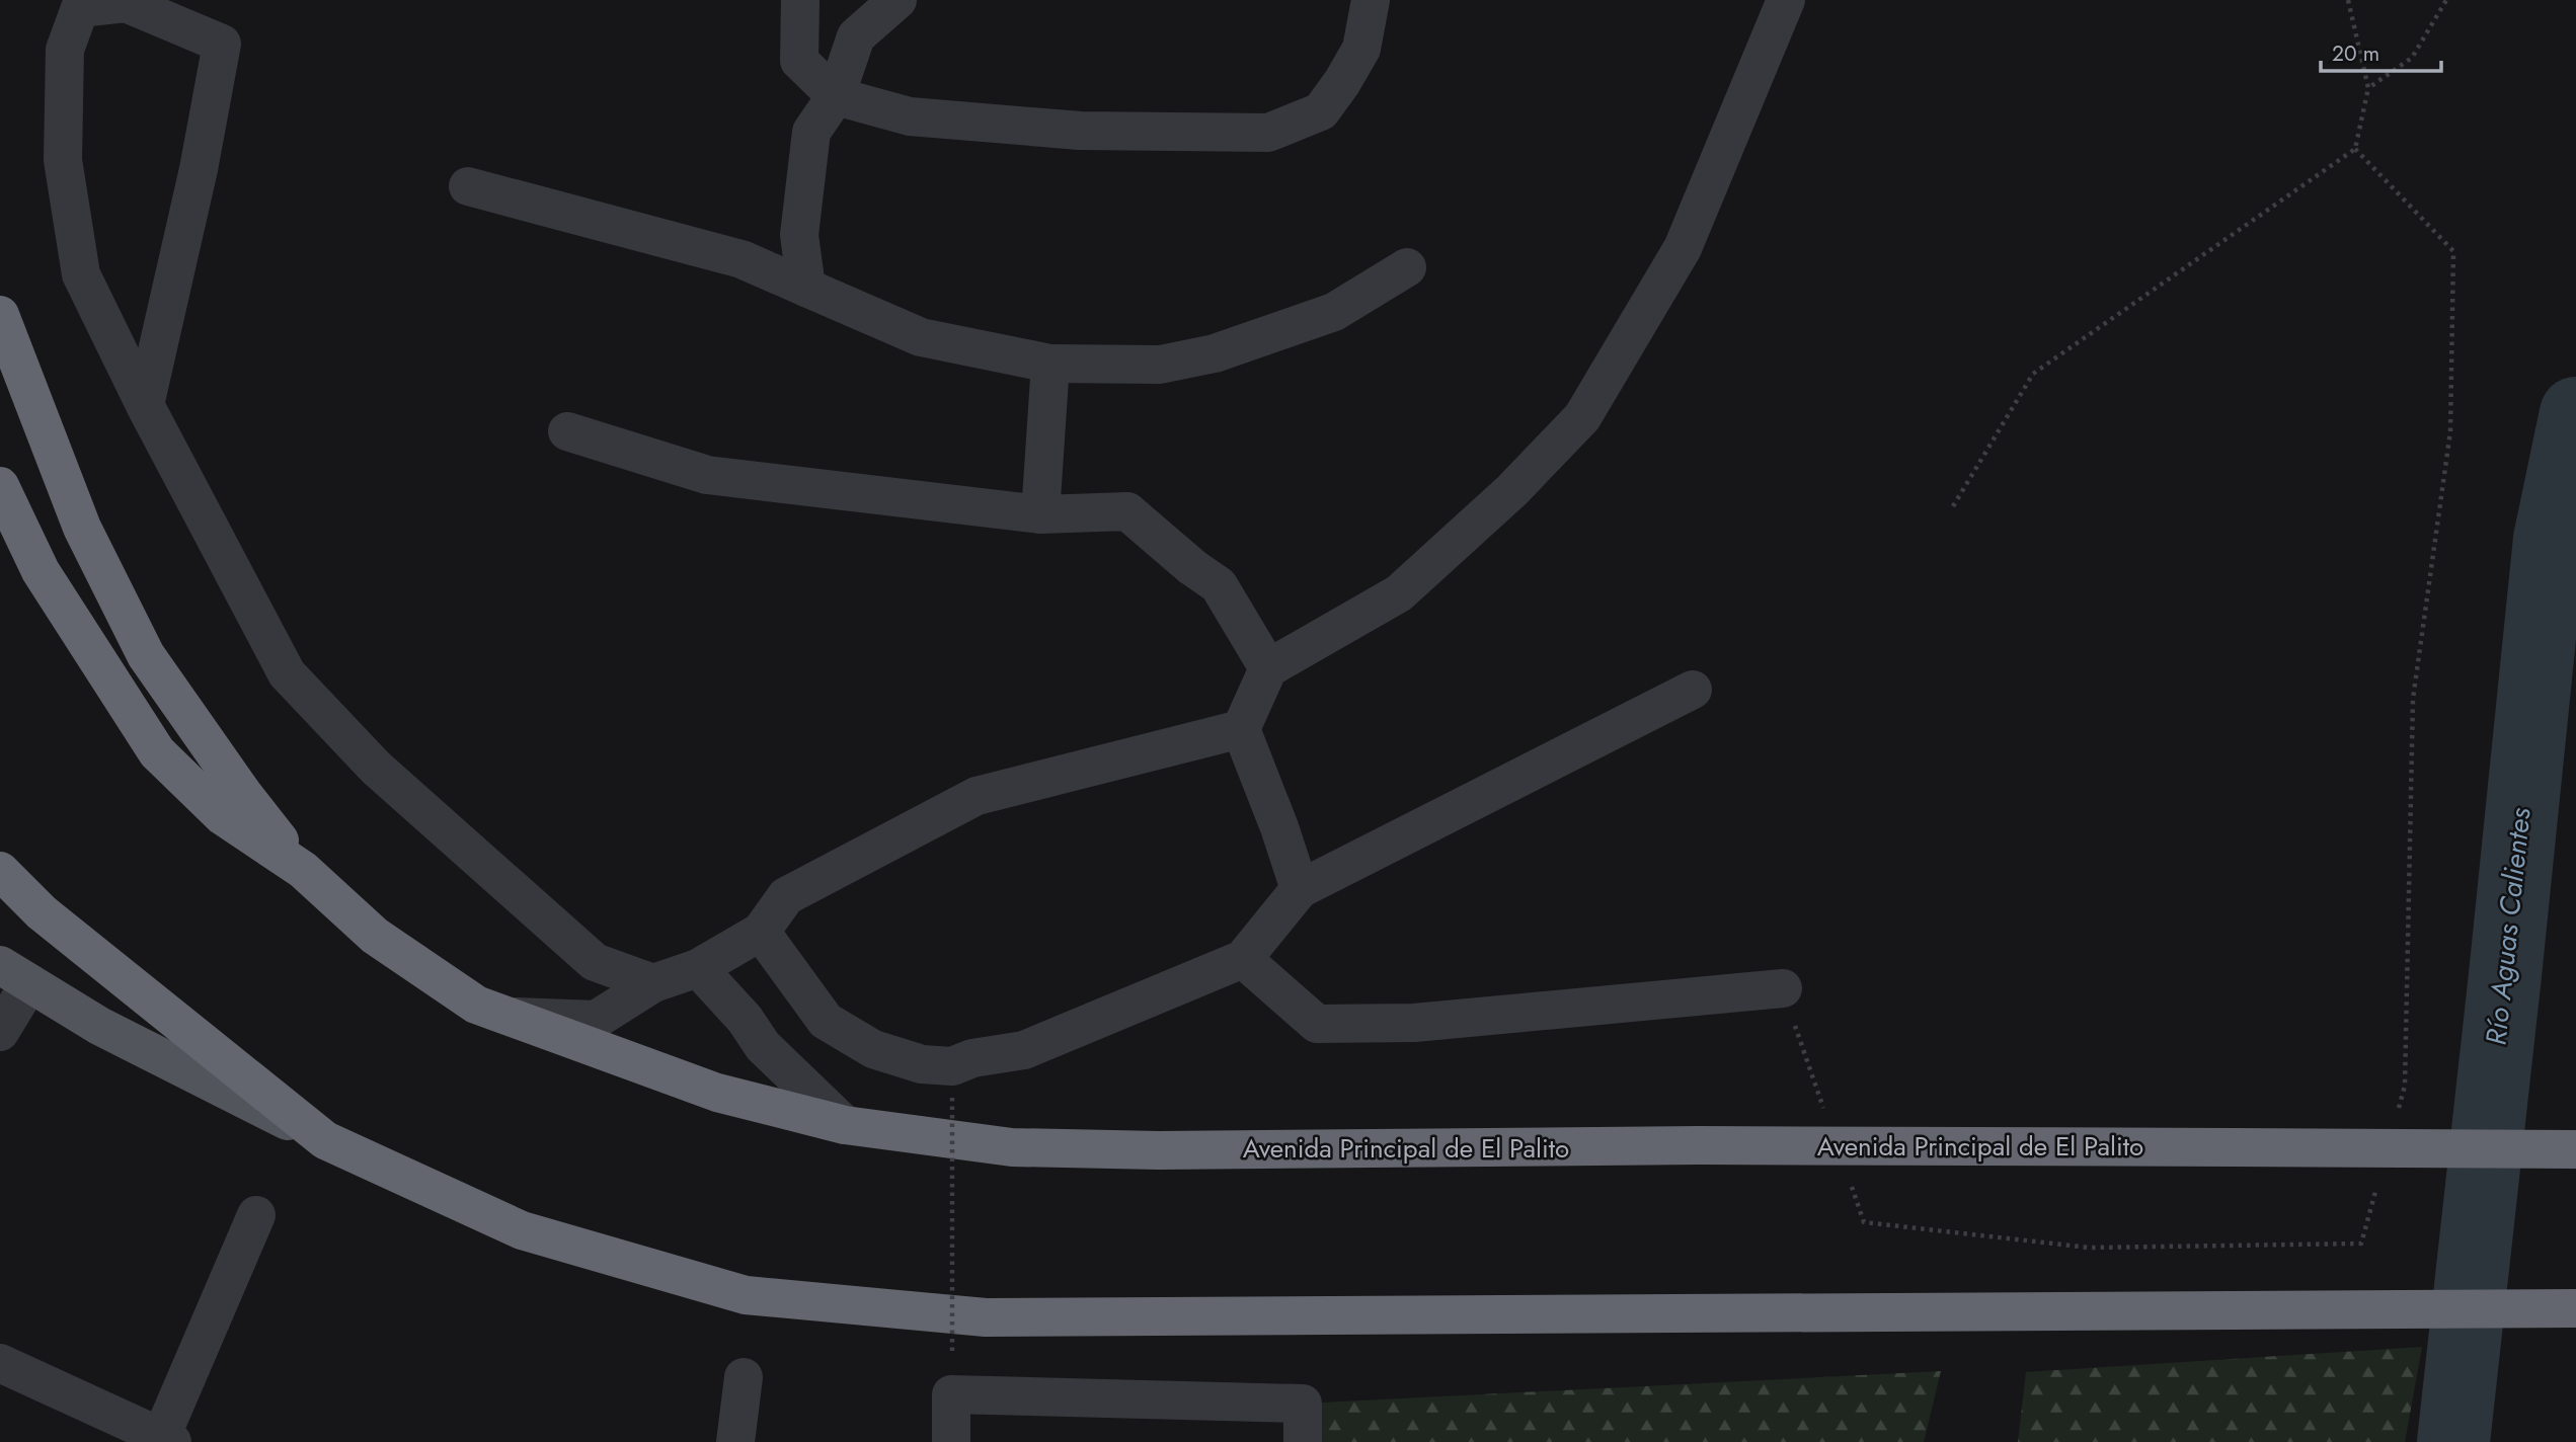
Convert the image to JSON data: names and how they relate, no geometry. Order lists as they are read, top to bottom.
{
  "streets": {
    "highway": ["Avenida Principal de El Palito"]
  },
  "water": ["Río Aguas Calientes"],
  "scale_bar": "20 m"
}
